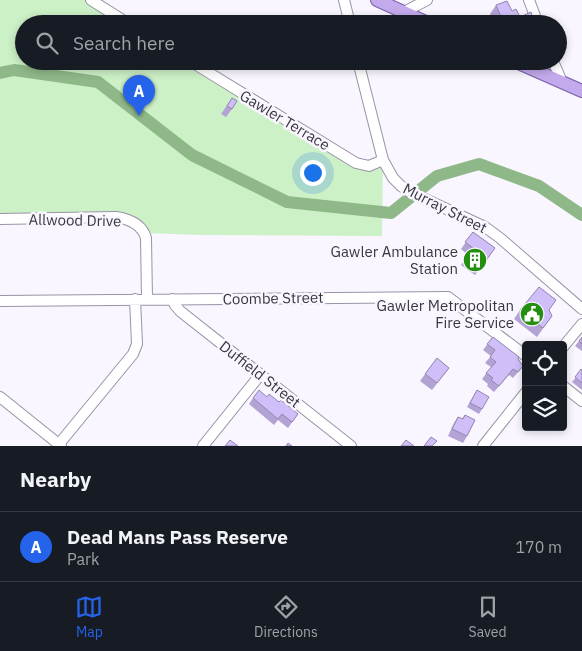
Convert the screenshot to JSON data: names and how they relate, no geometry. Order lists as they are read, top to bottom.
{
  "streets": {
    "street": [
      "Gawler Terrace",
      "Murray Street",
      "Allwood Drive",
      "Coombe Street",
      "Duffield Street"
    ]
  },
  "crossings": [
    ["Gawler Terrace", "Murray Street"],
    ["Allwood Drive", "Coombe Street"],
    ["Coombe Street", "Duffield Street"]
  ],
  "places": {
    "building": ["Gawler Ambulance Station"],
    "public building": ["Gawler Metropolitan Fire Service"]
  },
  "page": {
    "search": "Search here",
    "pins": "A",
    "heading": "Nearby",
    "list": [
      {
        "mark": "A",
        "name": "Dead Mans Pass Reserve",
        "note": "Park",
        "value": "170 m"
      }
    ],
    "nav": ["Map", "Directions", "Saved"]
  }
}
